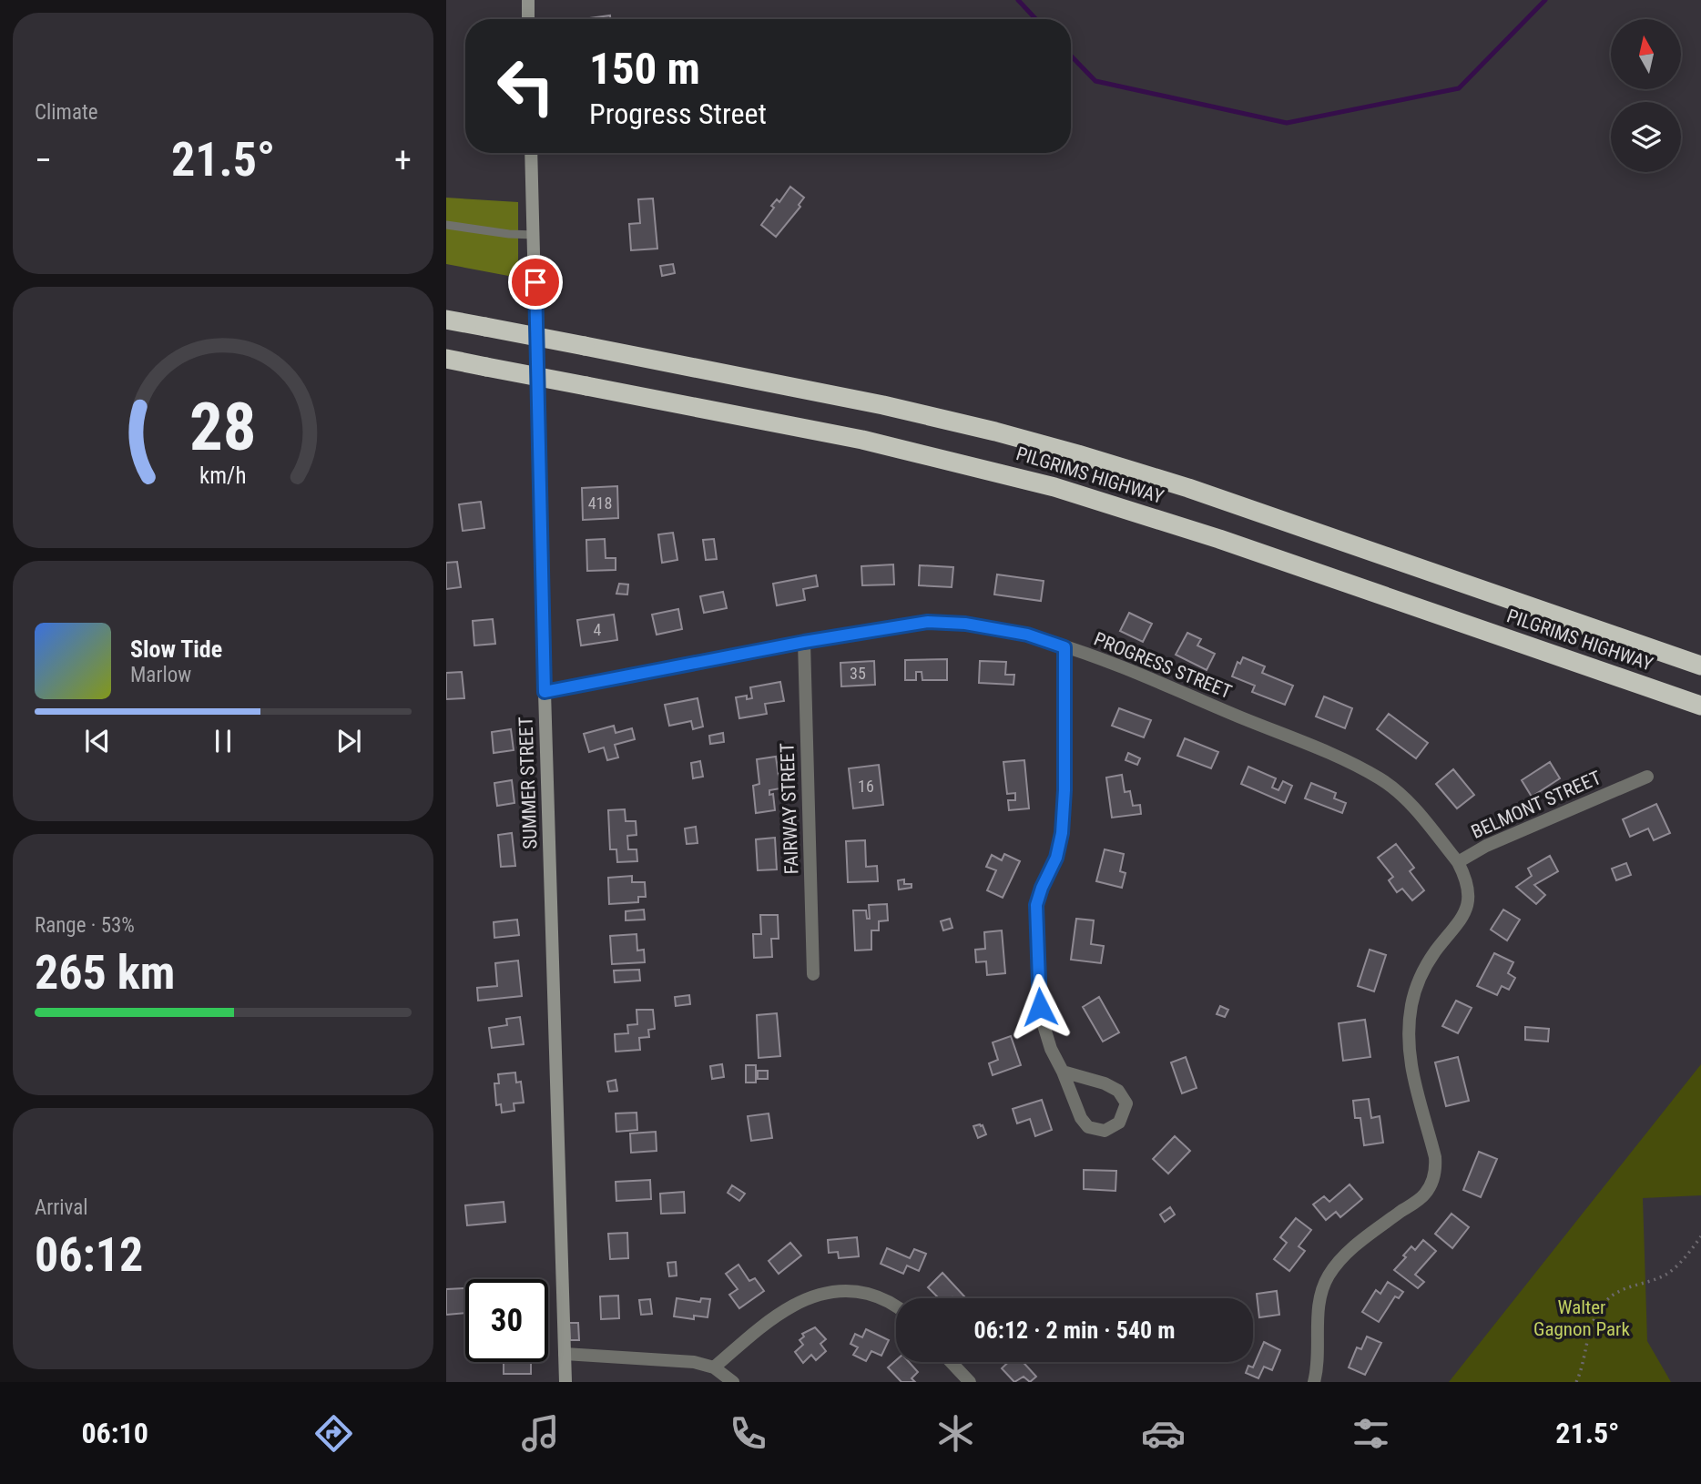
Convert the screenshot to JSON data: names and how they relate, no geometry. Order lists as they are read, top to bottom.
{
  "streets": {
    "highway": ["PILGRIMS HIGHWAY"],
    "street": [
      "PROGRESS STREET",
      "SUMMER STREET",
      "BELMONT STREET",
      "FAIRWAY STREET"
    ]
  },
  "crossings": [
    ["PROGRESS STREET", "SUMMER STREET"],
    ["PROGRESS STREET", "BELMONT STREET"],
    ["PROGRESS STREET", "FAIRWAY STREET"]
  ],
  "parks": ["Walter Gagnon Park"],
  "house_numbers": [
    "418",
    "4",
    "35",
    "16"
  ],
  "north": "top",
  "page": {
    "tile": [
      "Climate",
      ["Range · 53%", "265 km"],
      ["Arrival", "06:12"]
    ],
    "turn": ["150 m", "Progress Street"],
    "heat": ["−", "21.5°", "+"],
    "song": ["Slow Tide", "Marlow"],
    "limit": "30",
    "trip": "06:12 · 2 min · 540 m",
    "tabs": ["06:10", "21.5°"],
    "gauge": ["28", "km/h"]
  }
}
